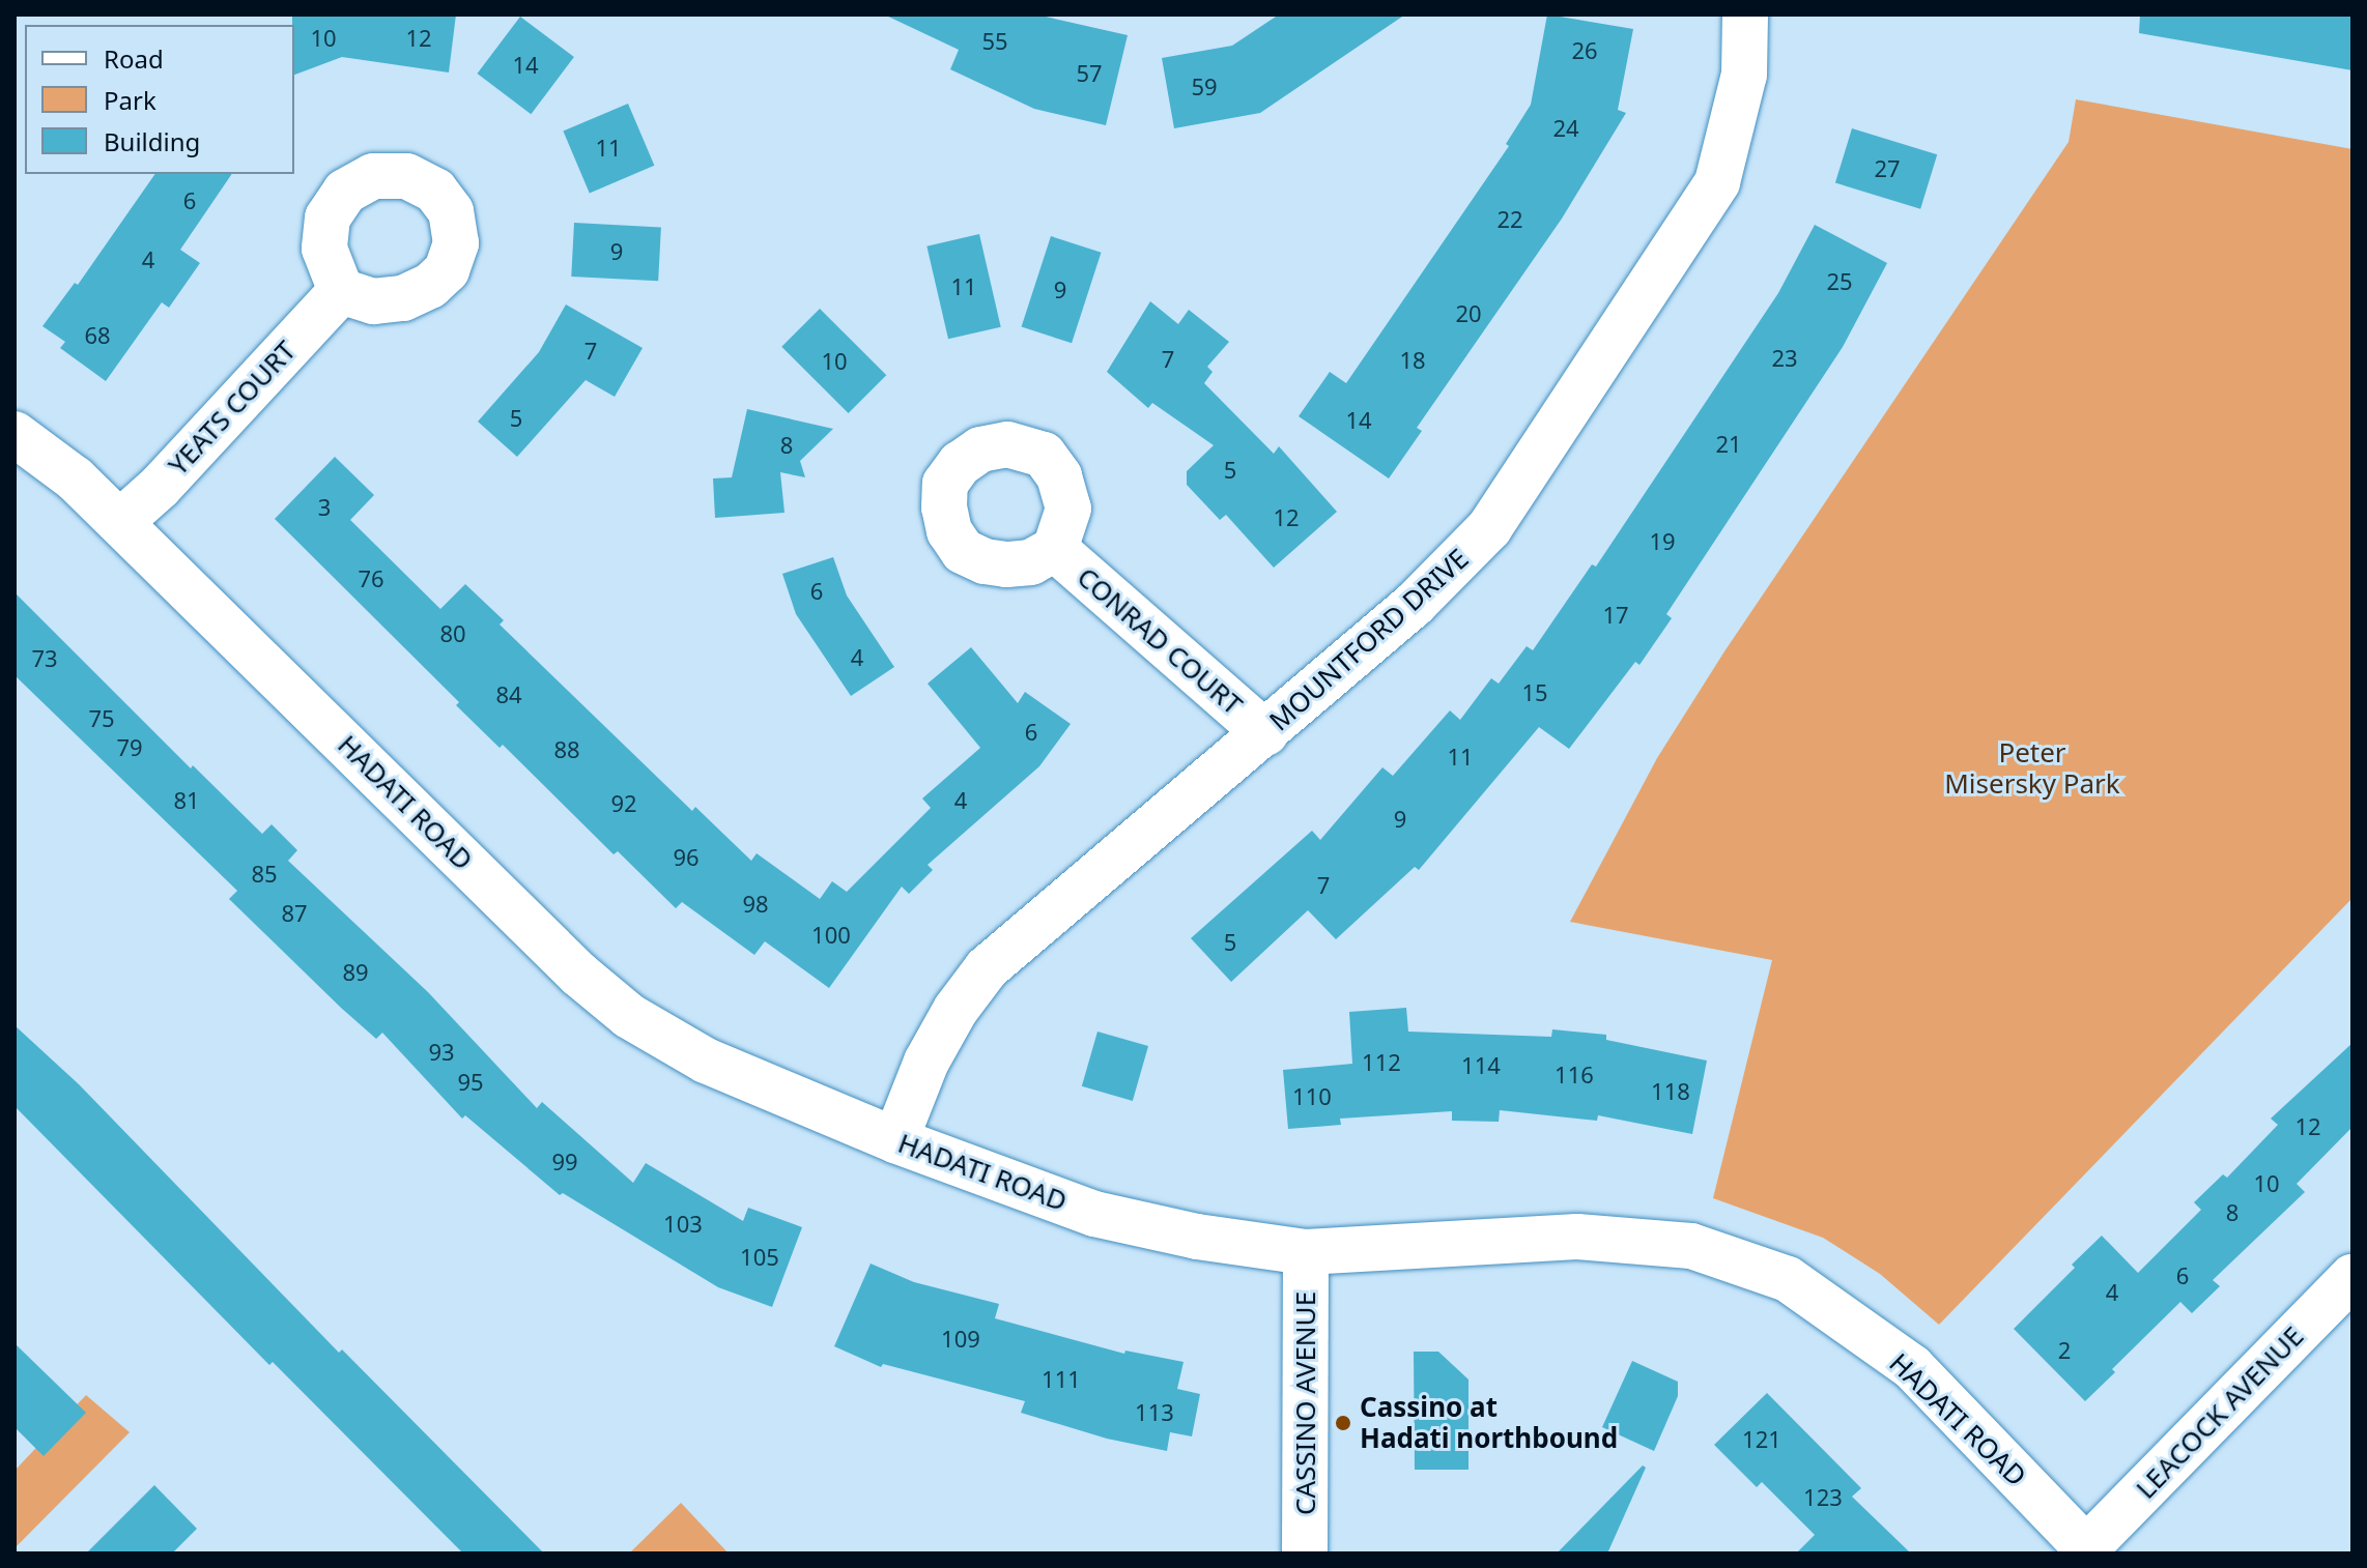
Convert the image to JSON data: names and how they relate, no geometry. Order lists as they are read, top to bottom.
{
  "streets": {
    "street": [
      "YEATS COURT",
      "MOUNTFORD DRIVE",
      "CONRAD COURT",
      "HADATI ROAD",
      "CASSINO AVENUE",
      "LEACOCK AVENUE"
    ]
  },
  "crossings": [
    ["YEATS COURT", "HADATI ROAD"],
    ["MOUNTFORD DRIVE", "CONRAD COURT"],
    ["MOUNTFORD DRIVE", "HADATI ROAD"],
    ["HADATI ROAD", "CASSINO AVENUE"],
    ["HADATI ROAD", "LEACOCK AVENUE"]
  ],
  "parks": ["Peter Misersky Park"],
  "places": ["Cassino at Hadati northbound"],
  "house_numbers": [
    "10",
    "12",
    "55",
    "26",
    "14",
    "57",
    "59",
    "24",
    "11",
    "27",
    "6",
    "22",
    "9",
    "4",
    "25",
    "11",
    "9",
    "20",
    "68",
    "7",
    "23",
    "7",
    "18",
    "10",
    "5",
    "14",
    "21",
    "8",
    "5",
    "3",
    "12",
    "19",
    "76",
    "6",
    "17",
    "80",
    "4",
    "73",
    "15",
    "84",
    "75",
    "6",
    "79",
    "88",
    "11",
    "81",
    "4",
    "92",
    "9",
    "96",
    "85",
    "7",
    "98",
    "87",
    "100",
    "5",
    "89",
    "93",
    "112",
    "114",
    "116",
    "95",
    "118",
    "110",
    "12",
    "99",
    "10",
    "8",
    "103",
    "105",
    "6",
    "4",
    "109",
    "2",
    "111",
    "113",
    "121",
    "123"
  ],
  "legend": ["Road", "Park", "Building"]
}
